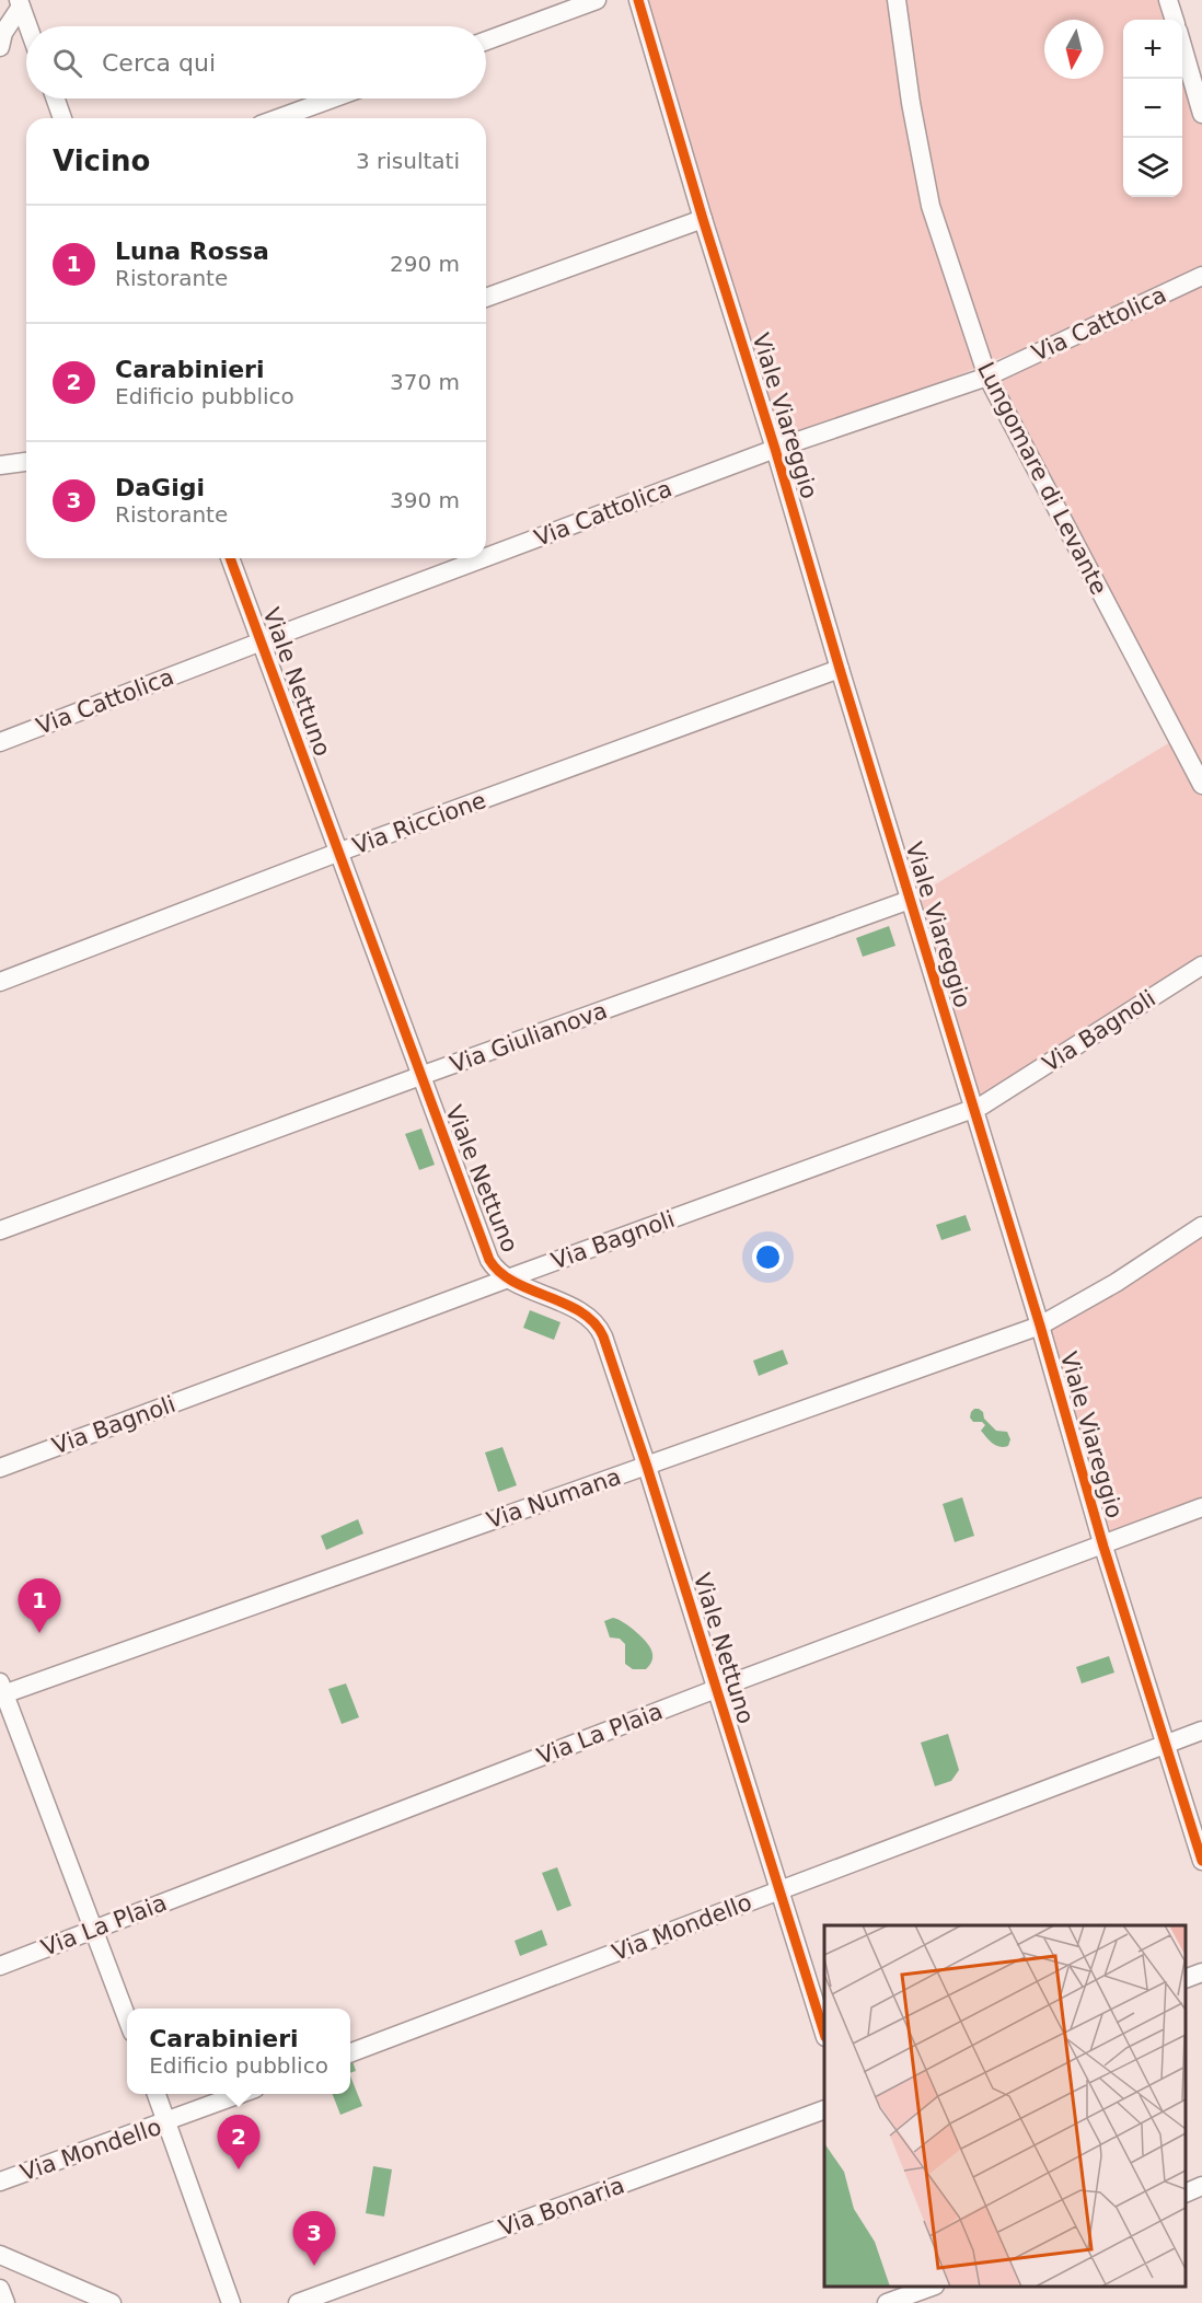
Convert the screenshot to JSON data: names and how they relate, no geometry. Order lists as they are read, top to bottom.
{
  "streets": {
    "street": [
      "Via Cattolica",
      "Viale Viareggio",
      "Lungomare di Levante",
      "Viale Nettuno",
      "Via Riccione",
      "Via Bagnoli",
      "Via Giulianova",
      "Via Numana",
      "Via La Plaia",
      "Via Mondello",
      "Via Bonaria"
    ]
  },
  "crossings": [
    ["Via Cattolica", "Viale Viareggio"],
    ["Via Cattolica", "Lungomare di Levante"],
    ["Via Cattolica", "Viale Nettuno"],
    ["Viale Viareggio", "Via Riccione"],
    ["Viale Viareggio", "Via Bagnoli"],
    ["Viale Viareggio", "Via Giulianova"],
    ["Viale Viareggio", "Via Numana"],
    ["Viale Viareggio", "Via La Plaia"],
    ["Viale Viareggio", "Via Mondello"],
    ["Viale Nettuno", "Via Riccione"],
    ["Viale Nettuno", "Via Bagnoli"],
    ["Viale Nettuno", "Via Giulianova"],
    ["Viale Nettuno", "Via Numana"],
    ["Viale Nettuno", "Via La Plaia"],
    ["Viale Nettuno", "Via Mondello"]
  ],
  "north": "bottom",
  "page": {
    "map_buttons": ["+", "−"],
    "search": "Cerca qui",
    "heading": ["Vicino", "3 risultati"],
    "list": [
      {
        "mark": "1",
        "name": "Luna Rossa",
        "note": "Ristorante",
        "value": "290 m"
      },
      {
        "mark": "2",
        "name": "Carabinieri",
        "note": "Edificio pubblico",
        "value": "370 m"
      },
      {
        "mark": "3",
        "name": "DaGigi",
        "note": "Ristorante",
        "value": "390 m"
      }
    ],
    "pins": ["1", "2", "3"],
    "popup": ["Carabinieri", "Edificio pubblico"]
  }
}
